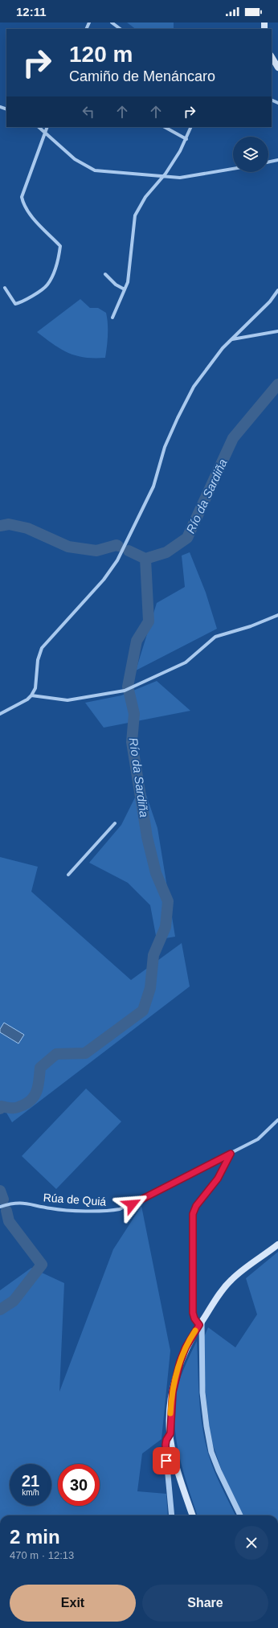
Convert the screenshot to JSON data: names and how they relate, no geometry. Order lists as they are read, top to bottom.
{
  "streets": {
    "street": ["Rúa de Quiá"]
  },
  "water": ["Río da Sardiña"],
  "page": {
    "status": "12:11",
    "turn": ["120 m", "Camiño de Menáncaro"],
    "speed": "21 km/h",
    "limit": "30",
    "heading": ["2 min", "470 m · 12:13"],
    "buttons": ["Exit", "Share"]
  }
}
